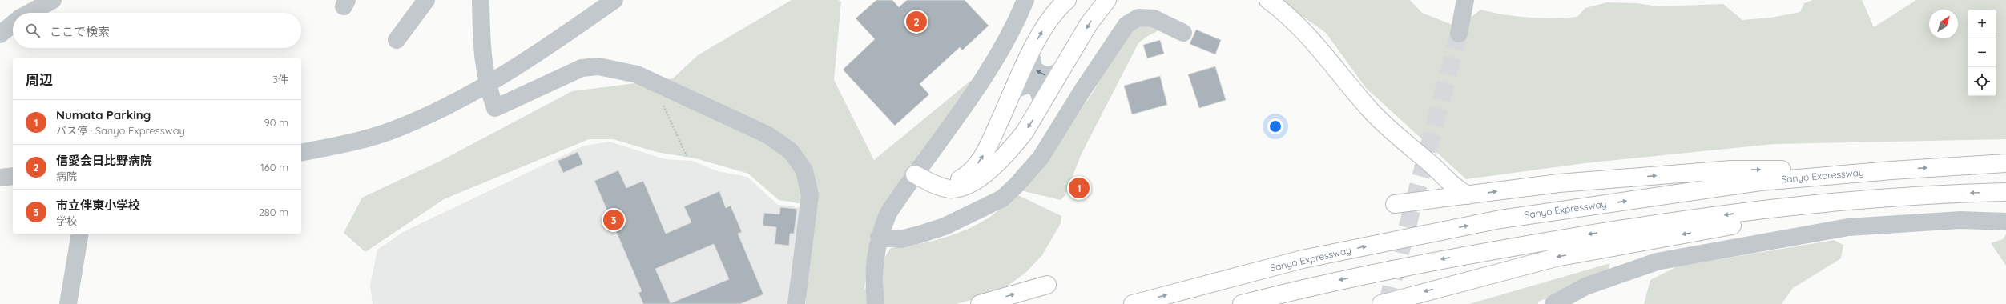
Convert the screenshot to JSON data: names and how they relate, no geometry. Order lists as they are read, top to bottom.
{
  "streets": {
    "highway": ["Sanyo Expressway"]
  },
  "north": "top right",
  "page": {
    "map_buttons": ["+", "−"],
    "pins": ["2", "1", "3"],
    "search": "ここで検索",
    "heading": ["周辺", "3件"],
    "list": [
      {
        "mark": "1",
        "name": "Numata Parking",
        "note": "バス停 · Sanyo Expressway",
        "value": "90 m"
      },
      {
        "mark": "2",
        "name": "信愛会日比野病院",
        "note": "病院",
        "value": "160 m"
      },
      {
        "mark": "3",
        "name": "市立伴東小学校",
        "note": "学校",
        "value": "280 m"
      }
    ]
  }
}
